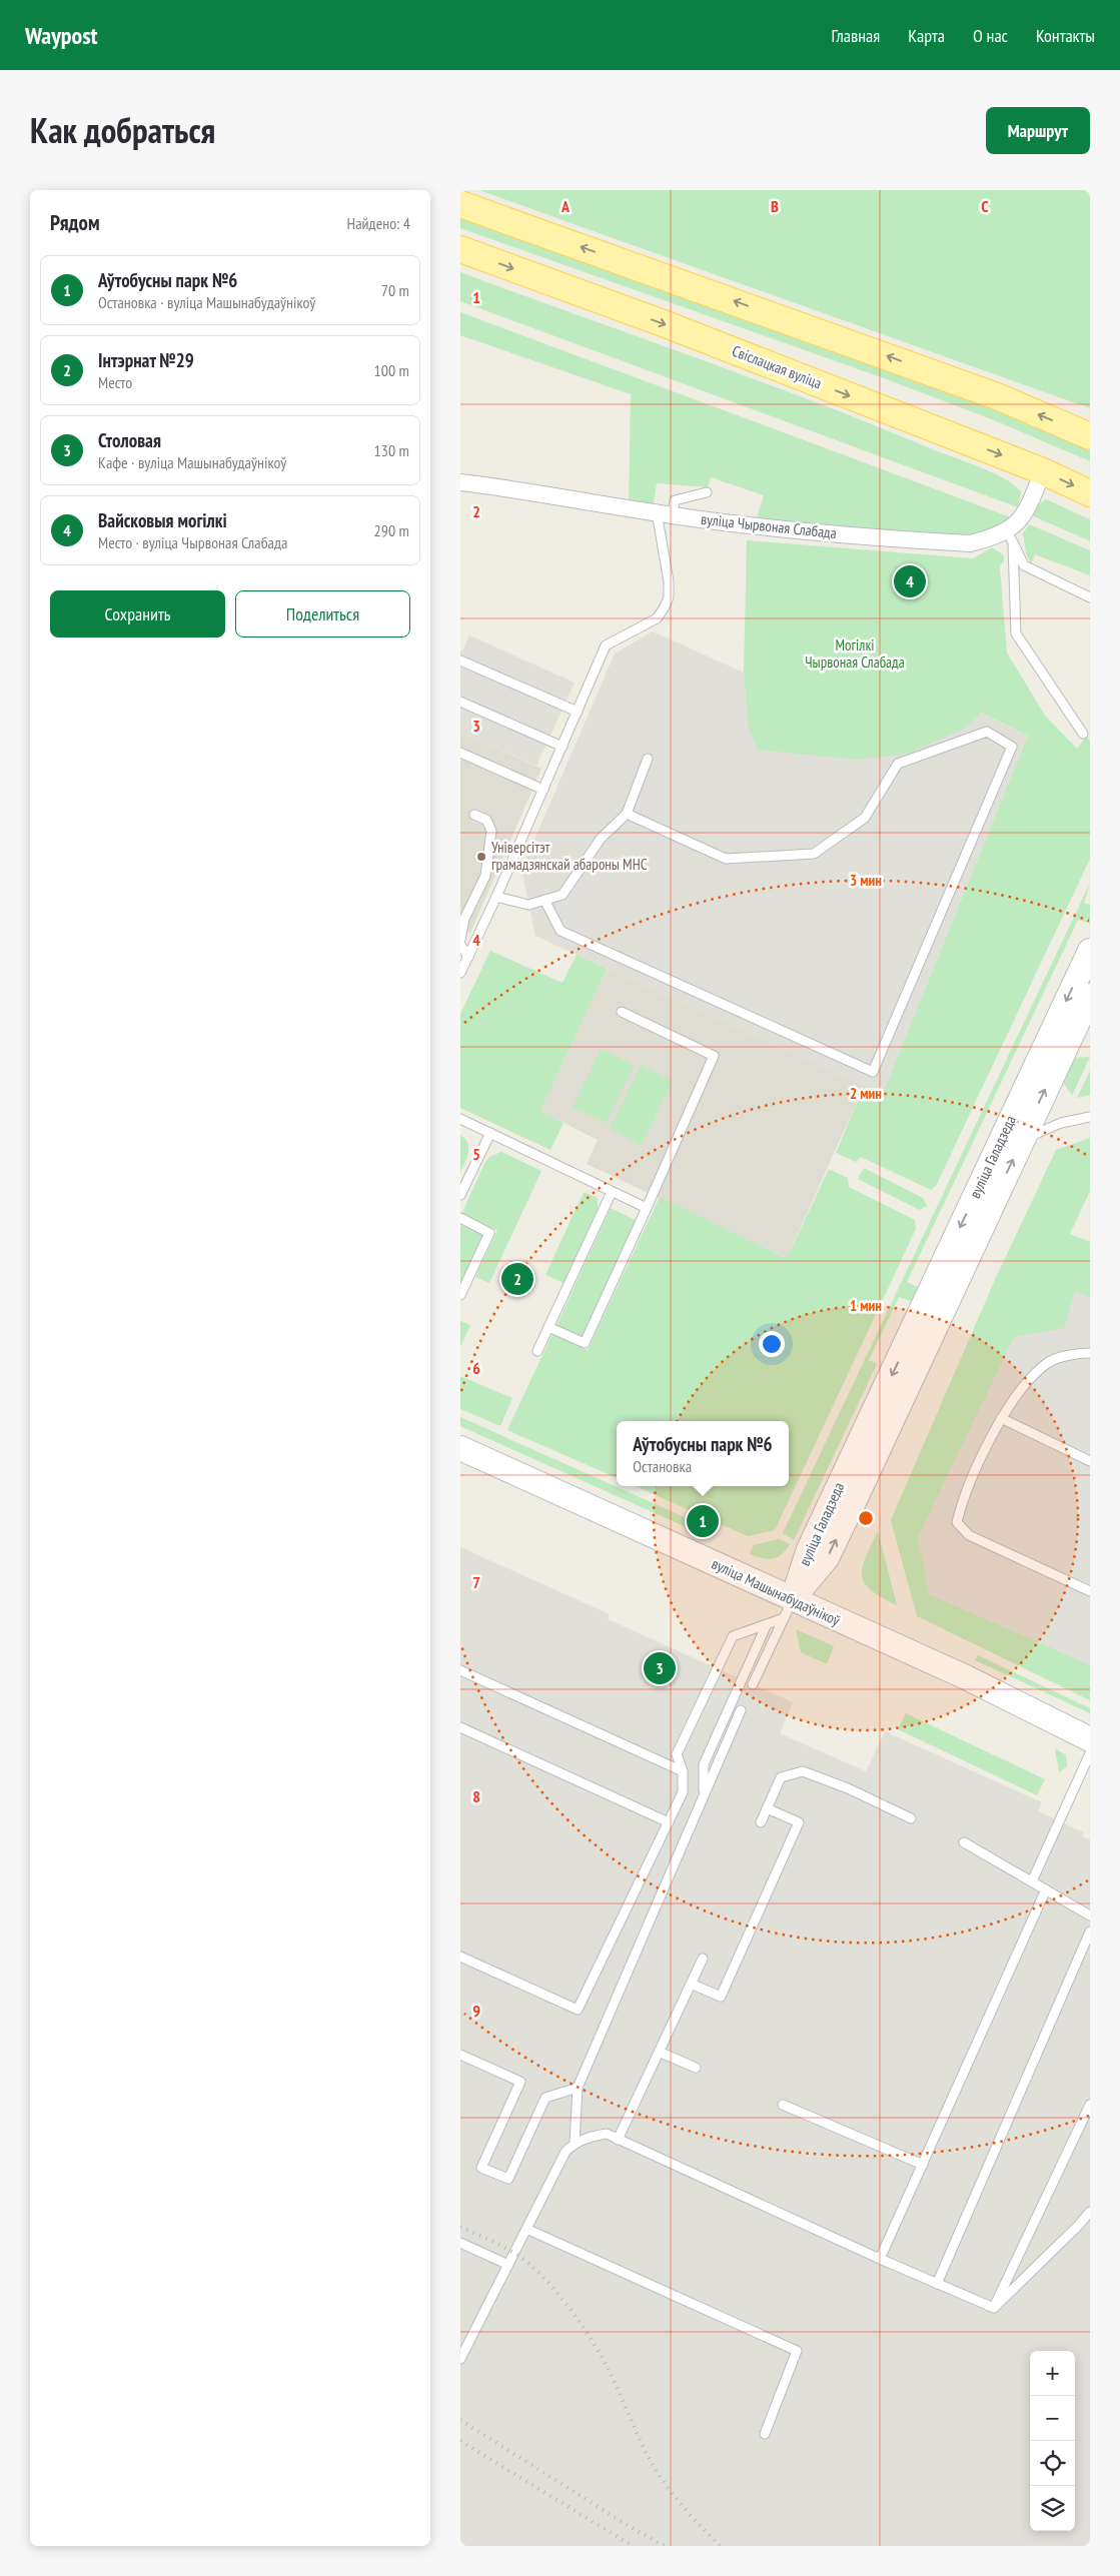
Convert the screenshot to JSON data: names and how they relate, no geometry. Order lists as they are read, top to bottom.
{
  "streets": {
    "main road": ["Свіслацкая вуліца", "вуліца Галадзеда", "вуліца Машынабудаўнікоў"],
    "street": ["вуліца Чырвоная Слабада"]
  },
  "crossings": [
    ["Свіслацкая вуліца", "вуліца Чырвоная Слабада"],
    ["вуліца Галадзеда", "вуліца Машынабудаўнікоў"]
  ],
  "parks": ["Могілкі Чырвоная Слабада"],
  "places": ["Універсітэт грамадзянскай абароны МНС"],
  "page": {
    "header": "Waypost",
    "nav": [
      "Главная",
      "Карта",
      "О нас",
      "Контакты"
    ],
    "title": "Как добраться",
    "buttons": [
      "Маршрут",
      ["Сохранить", "Поделиться"]
    ],
    "heading": ["Рядом", "Найдено: 4"],
    "list": [
      {
        "mark": "1",
        "name": "Аўтобусны парк №6",
        "note": "Остановка · вуліца Машынабудаўнікоў",
        "value": "70 m"
      },
      {
        "mark": "2",
        "name": "Інтэрнат №29",
        "note": "Место",
        "value": "100 m"
      },
      {
        "mark": "3",
        "name": "Столовая",
        "note": "Кафе · вуліца Машынабудаўнікоў",
        "value": "130 m"
      },
      {
        "mark": "4",
        "name": "Вайсковыя могілкі",
        "note": "Место · вуліца Чырвоная Слабада",
        "value": "290 m"
      }
    ],
    "pins": [
      "4",
      "2",
      "1",
      "3"
    ],
    "popup": ["Аўтобусны парк №6", "Остановка"],
    "map_buttons": ["+", "−"]
  },
  "grid": {
    "columns": ["A", "B", "C"],
    "rows": [
      "1",
      "2",
      "3",
      "4",
      "5",
      "6",
      "7",
      "8",
      "9"
    ]
  },
  "rings": ["3 мин", "2 мин", "1 мин"]
}
